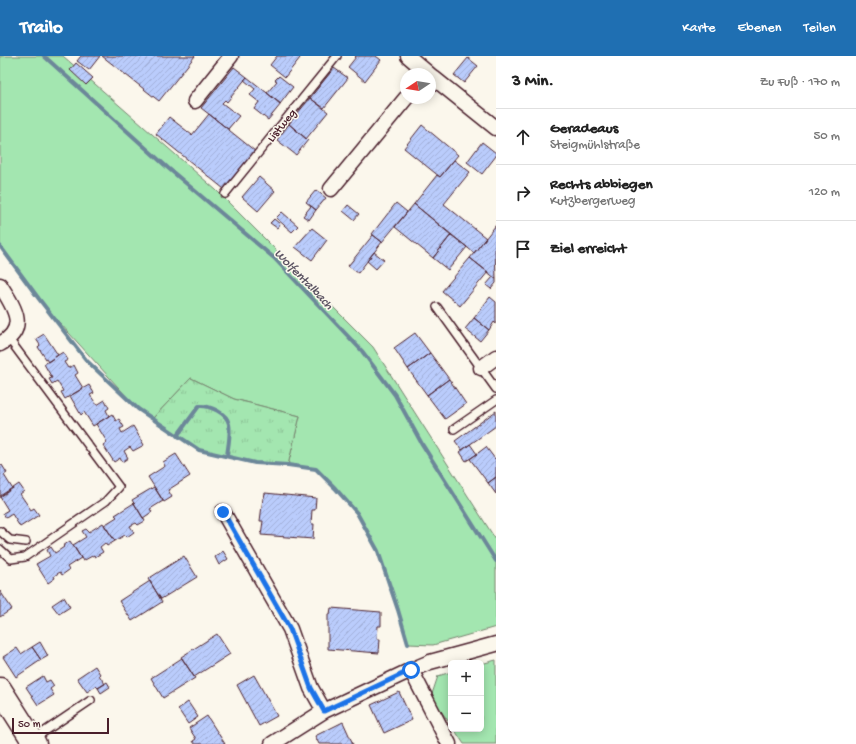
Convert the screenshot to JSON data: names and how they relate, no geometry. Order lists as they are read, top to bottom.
{
  "streets": {
    "lane": ["Listweg"]
  },
  "water": ["Wolfentalbach"],
  "scale_bar": "50 m",
  "north": "left",
  "page": {
    "header": "Trailo",
    "nav": ["Karte", "Ebenen", "Teilen"],
    "heading": ["3 Min.", "Zu Fuß · 170 m"],
    "list": [
      ["Geradeaus", "Steigmühlstraße", "50 m"],
      ["Rechts abbiegen", "Kutzbergerweg", "120 m"],
      "Ziel erreicht"
    ],
    "map_buttons": ["+", "−"],
    "scale": "50 m"
  }
}
